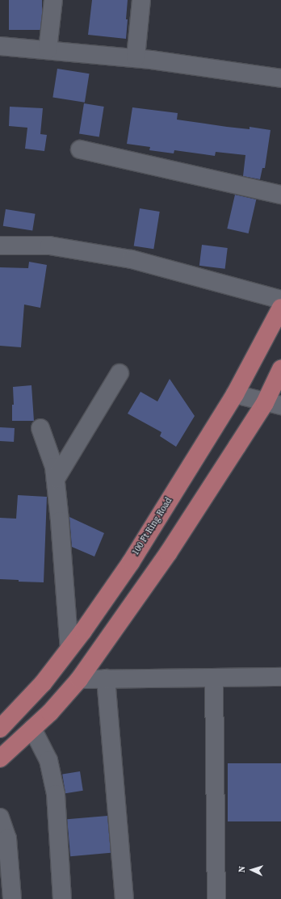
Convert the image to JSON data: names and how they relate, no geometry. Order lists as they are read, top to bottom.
{
  "streets": {
    "main road": ["100 Ft Ring Road"]
  },
  "north": "left"
}
